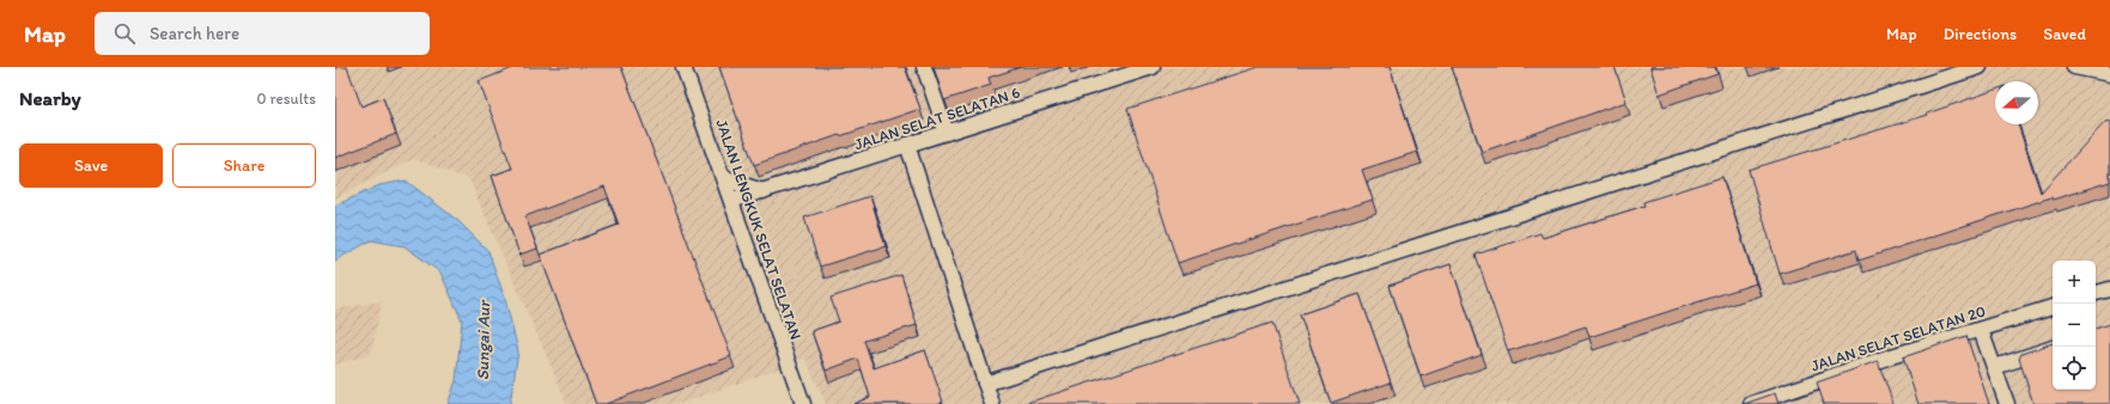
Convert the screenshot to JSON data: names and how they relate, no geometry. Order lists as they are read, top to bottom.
{
  "streets": {
    "street": ["JALAN SELAT SELATAN 6", "JALAN LENGKUK SELAT SELATAN", "JALAN SELAT SELATAN 20"]
  },
  "crossings": [
    ["JALAN SELAT SELATAN 6", "JALAN LENGKUK SELAT SELATAN"]
  ],
  "water": ["Sungai Aur"],
  "north": "left",
  "page": {
    "header": "Map",
    "search": "Search here",
    "nav": ["Map", "Directions", "Saved"],
    "heading": ["Nearby", "0 results"],
    "buttons": ["Save", "Share"],
    "map_buttons": ["+", "−"]
  }
}
